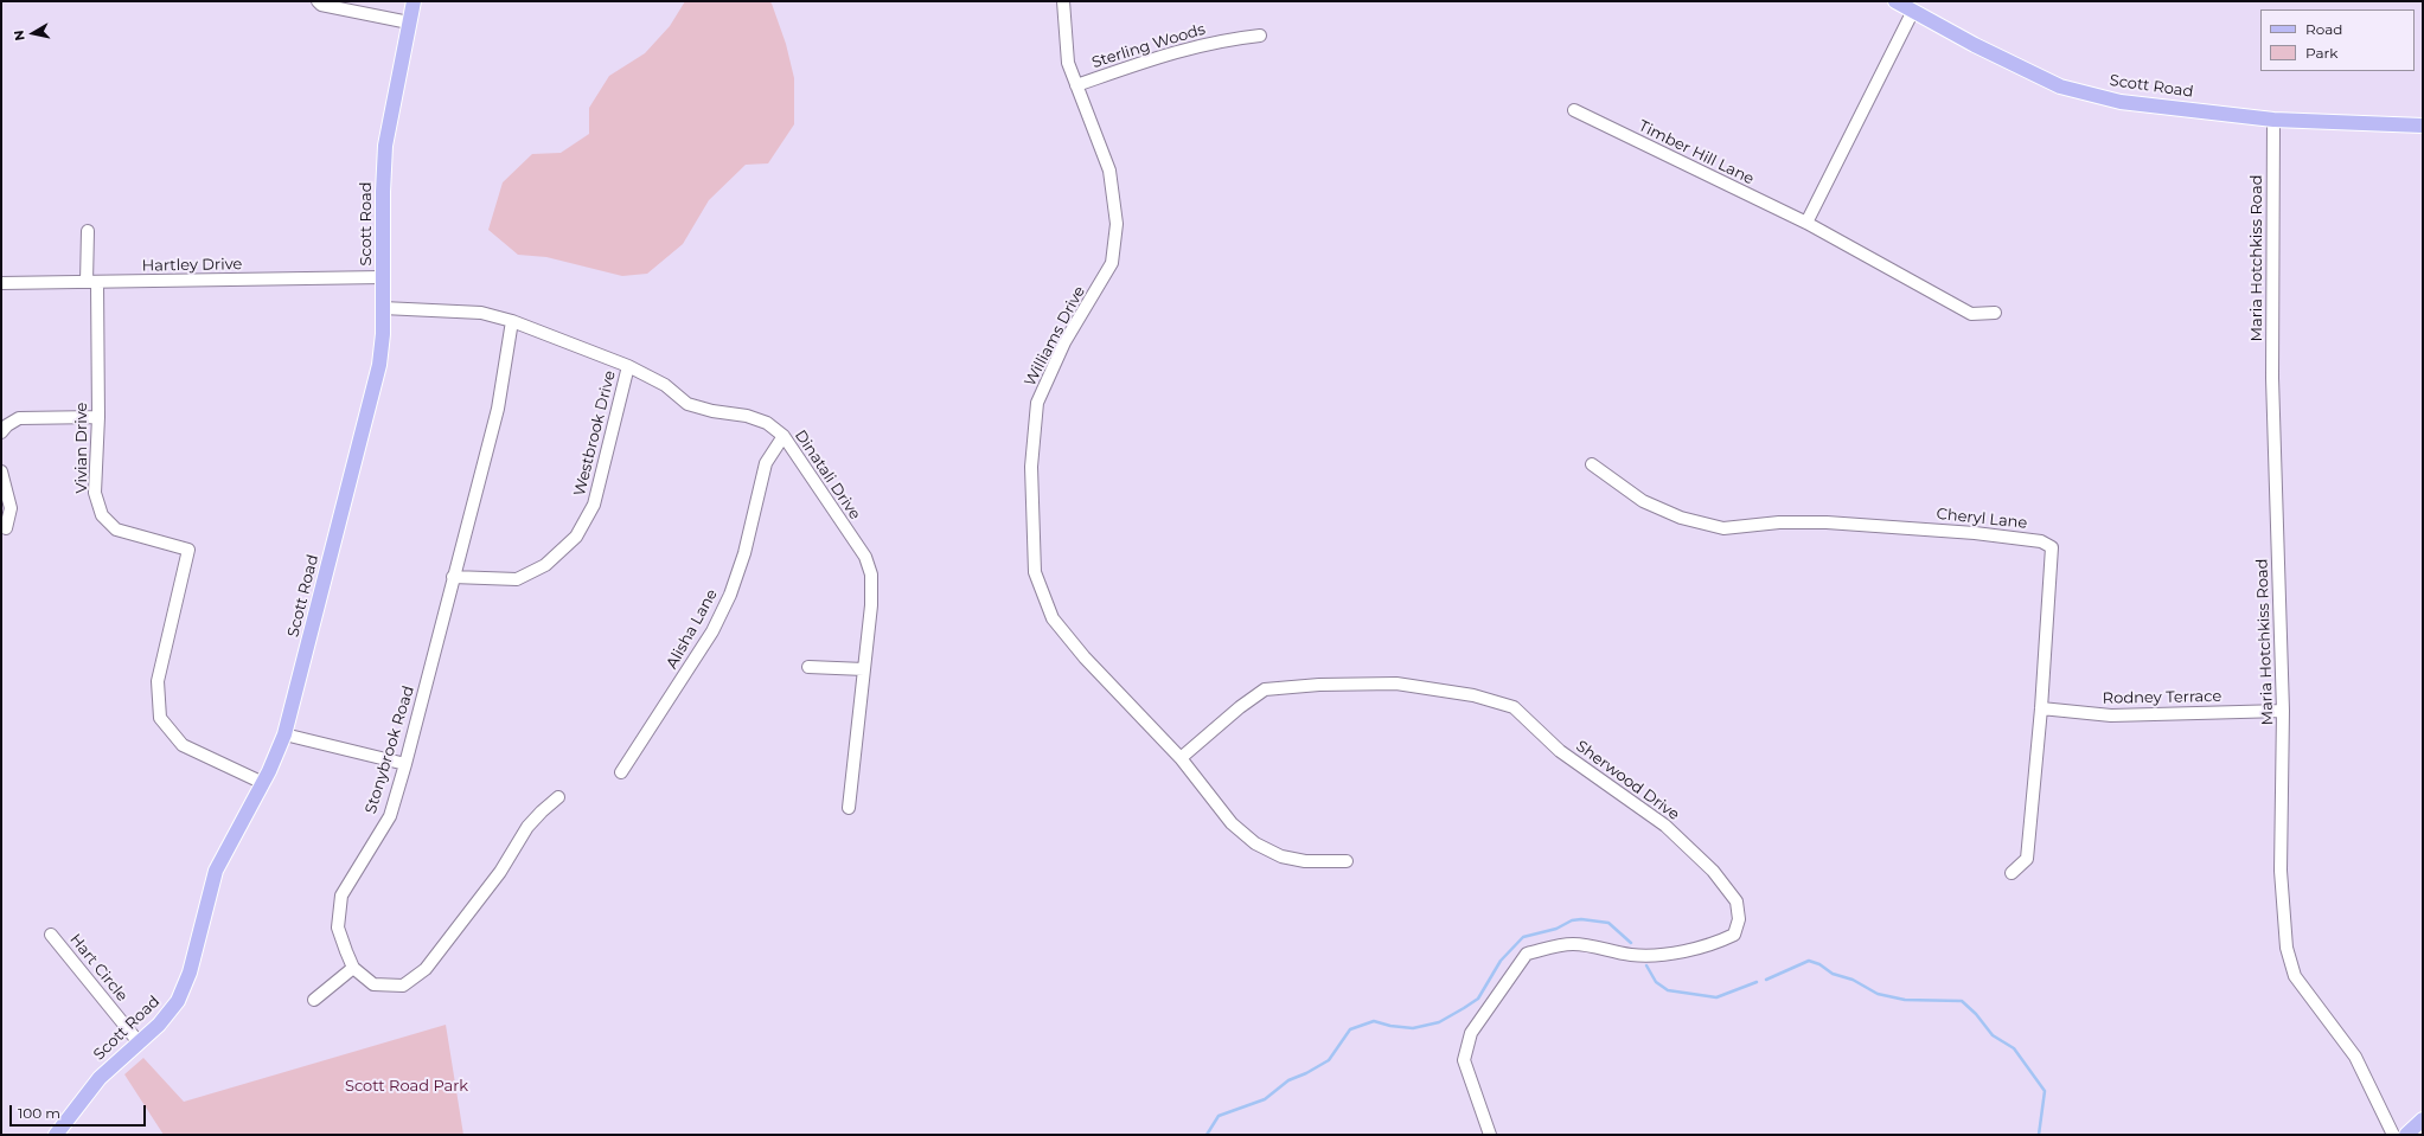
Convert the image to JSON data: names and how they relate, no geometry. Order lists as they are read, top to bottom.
{
  "streets": {
    "main road": ["Scott Road"],
    "street": [
      "Sterling Woods",
      "Timber Hill Lane",
      "Maria Hotchkiss Road",
      "Hartley Drive",
      "Williams Drive",
      "Westbrook Drive",
      "Vivian Drive",
      "Dinatali Drive",
      "Cheryl Lane",
      "Alisha Lane",
      "Rodney Terrace",
      "Stonybrook Road",
      "Sherwood Drive",
      "Hart Circle"
    ]
  },
  "crossings": [
    ["Sterling Woods", "Williams Drive"],
    ["Scott Road", "Maria Hotchkiss Road"],
    ["Scott Road", "Hartley Drive"],
    ["Scott Road", "Vivian Drive"],
    ["Scott Road", "Dinatali Drive"],
    ["Scott Road", "Hart Circle"],
    ["Maria Hotchkiss Road", "Rodney Terrace"],
    ["Hartley Drive", "Vivian Drive"],
    ["Williams Drive", "Sherwood Drive"],
    ["Westbrook Drive", "Dinatali Drive"],
    ["Westbrook Drive", "Stonybrook Road"],
    ["Dinatali Drive", "Alisha Lane"],
    ["Dinatali Drive", "Stonybrook Road"],
    ["Cheryl Lane", "Rodney Terrace"]
  ],
  "parks": ["Scott Road Park"],
  "legend": ["Road", "Park"],
  "scale_bar": "100 m",
  "north": "left"
}
